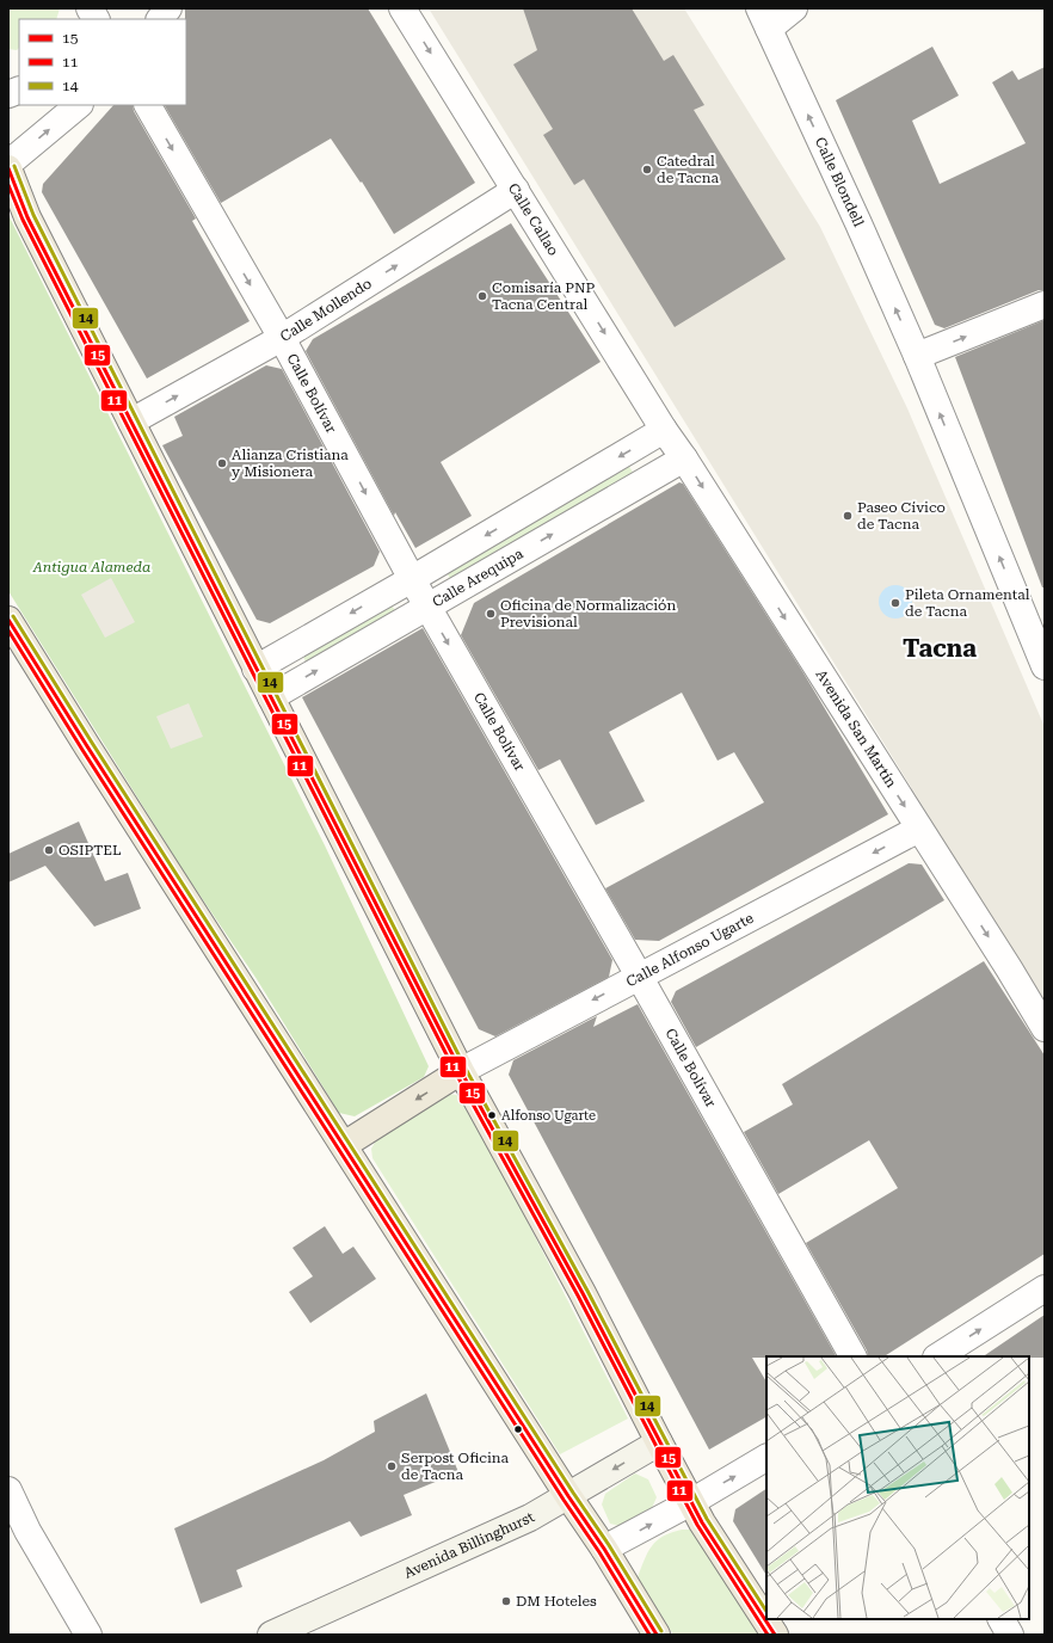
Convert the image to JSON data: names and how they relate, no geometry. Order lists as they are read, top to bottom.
{
  "streets": {
    "street": [
      "Calle Blondell",
      "Calle Callao",
      "Calle Mollendo",
      "Calle Bolívar",
      "Calle Arequipa",
      "Avenida San Martín",
      "Calle Alfonso Ugarte",
      "Avenida Billinghurst"
    ]
  },
  "crossings": [
    ["Calle Callao", "Calle Mollendo"],
    ["Calle Callao", "Avenida San Martín"],
    ["Calle Mollendo", "Calle Bolívar"],
    ["Calle Bolívar", "Calle Arequipa"],
    ["Calle Bolívar", "Calle Alfonso Ugarte"],
    ["Calle Arequipa", "Avenida San Martín"],
    ["Avenida San Martín", "Calle Alfonso Ugarte"]
  ],
  "one_way": [
    "Calle Blondell",
    "Calle Callao",
    "Calle Mollendo",
    "Calle Bolívar",
    "Calle Alfonso Ugarte"
  ],
  "districts": ["Tacna"],
  "parks": ["Antigua Alameda"],
  "places": [
    "Catedral de Tacna",
    "Comisaría PNP Tacna Central",
    "Alianza Cristiana y Misionera",
    "Paseo Cívico de Tacna",
    "Pileta Ornamental de Tacna",
    "Oficina de Normalización Previsional",
    "OSIPTEL",
    "Alfonso Ugarte",
    "Serpost Oficina de Tacna",
    "DM Hoteles"
  ],
  "lines": ["transit line 14", "transit line 15", "transit line 11"],
  "legend": ["15", "11", "14"]
}
